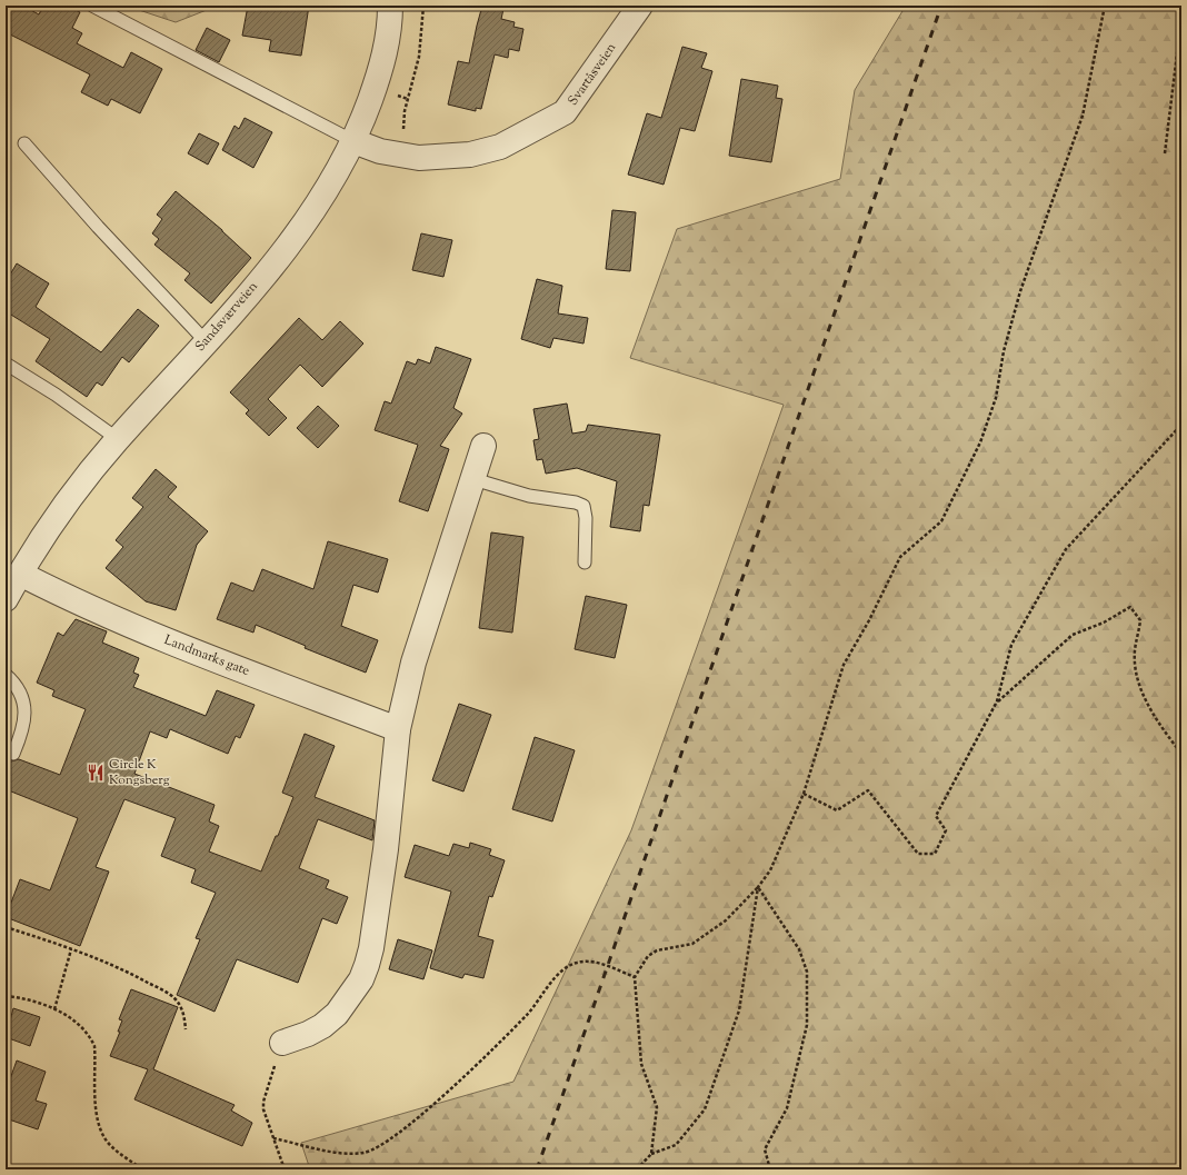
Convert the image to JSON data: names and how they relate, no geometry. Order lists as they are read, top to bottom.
{
  "streets": {
    "street": ["Svartåsveien", "Sandsværveien", "Landmarks gate"]
  },
  "crossings": [
    ["Svartåsveien", "Sandsværveien"],
    ["Sandsværveien", "Landmarks gate"]
  ],
  "places": {
    "restaurant": ["Circle K Kongsberg"]
  }
}
